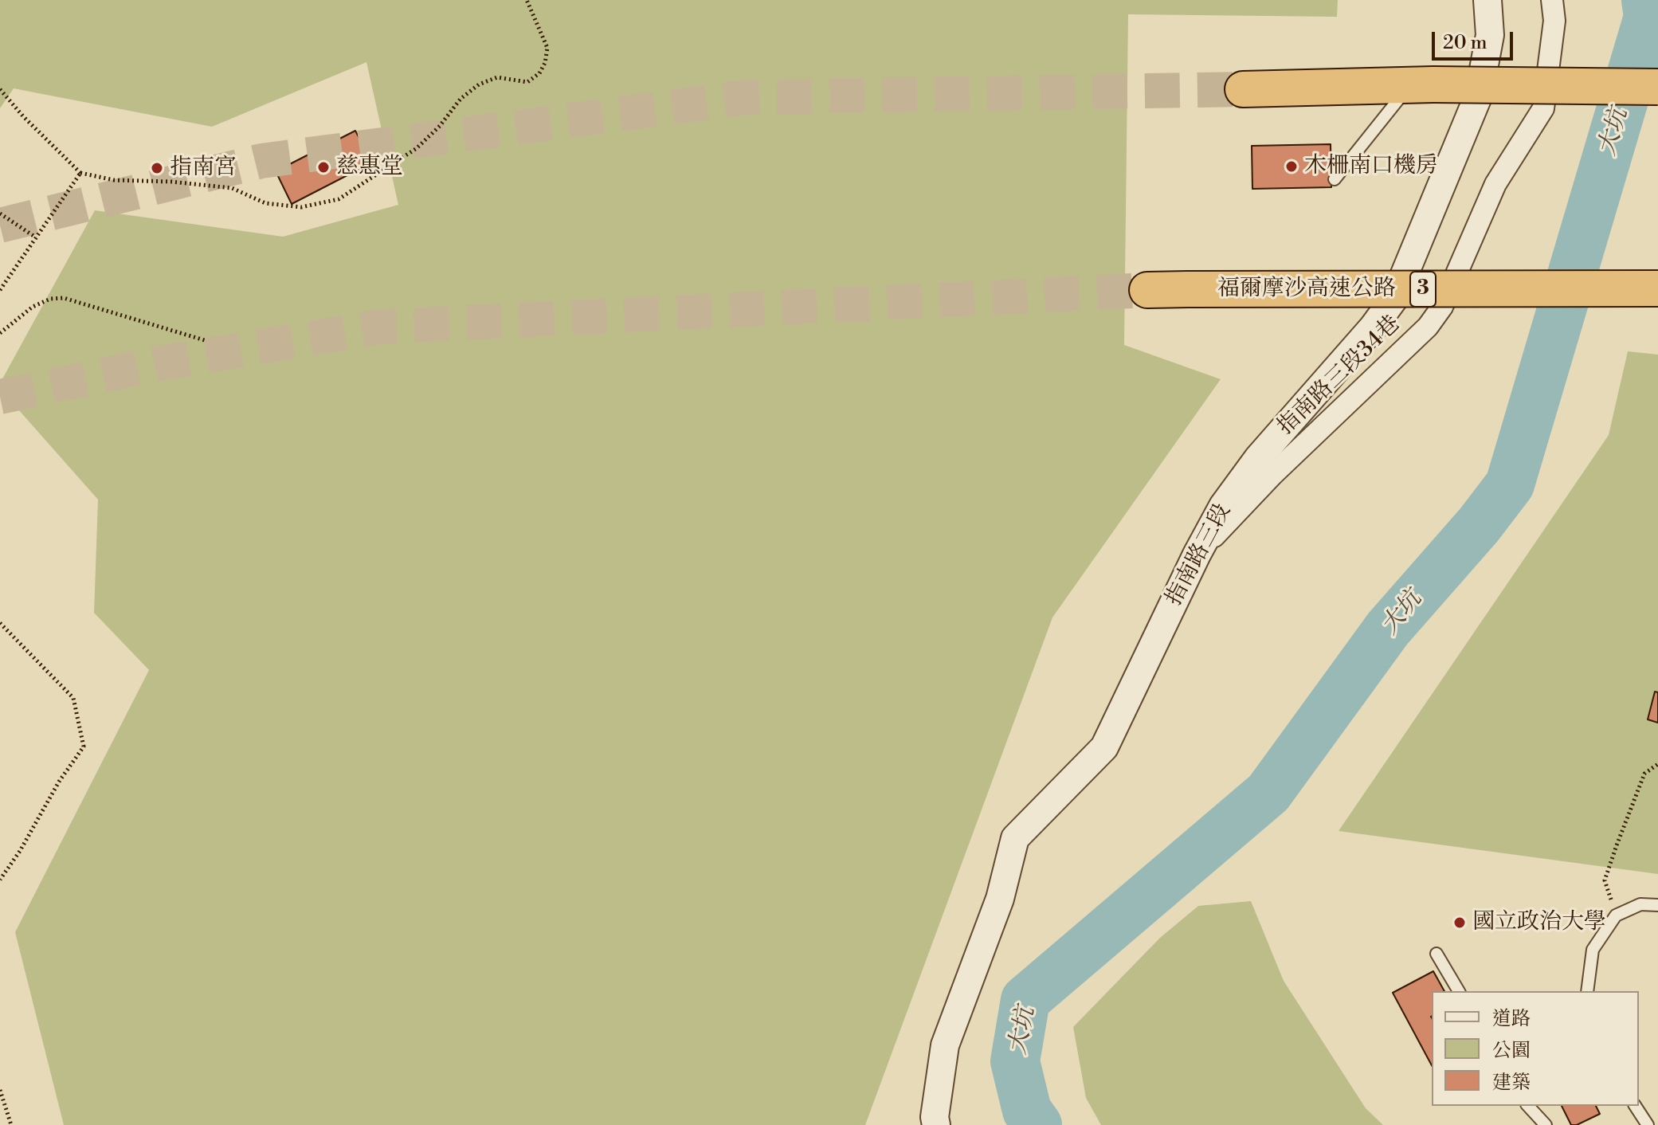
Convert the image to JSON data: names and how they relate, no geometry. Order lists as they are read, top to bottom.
{
  "streets": {
    "highway": ["福爾摩沙高速公路", "3"],
    "street": ["指南路三段34巷", "指南路三段"]
  },
  "crossings": [
    ["指南路三段34巷", "指南路三段"]
  ],
  "water": ["大坑"],
  "places": [
    "木柵南口機房",
    "慈惠堂",
    "指南宮",
    "國立政治大學"
  ],
  "legend": ["道路", "公園", "建築"],
  "scale_bar": "20 m"
}
